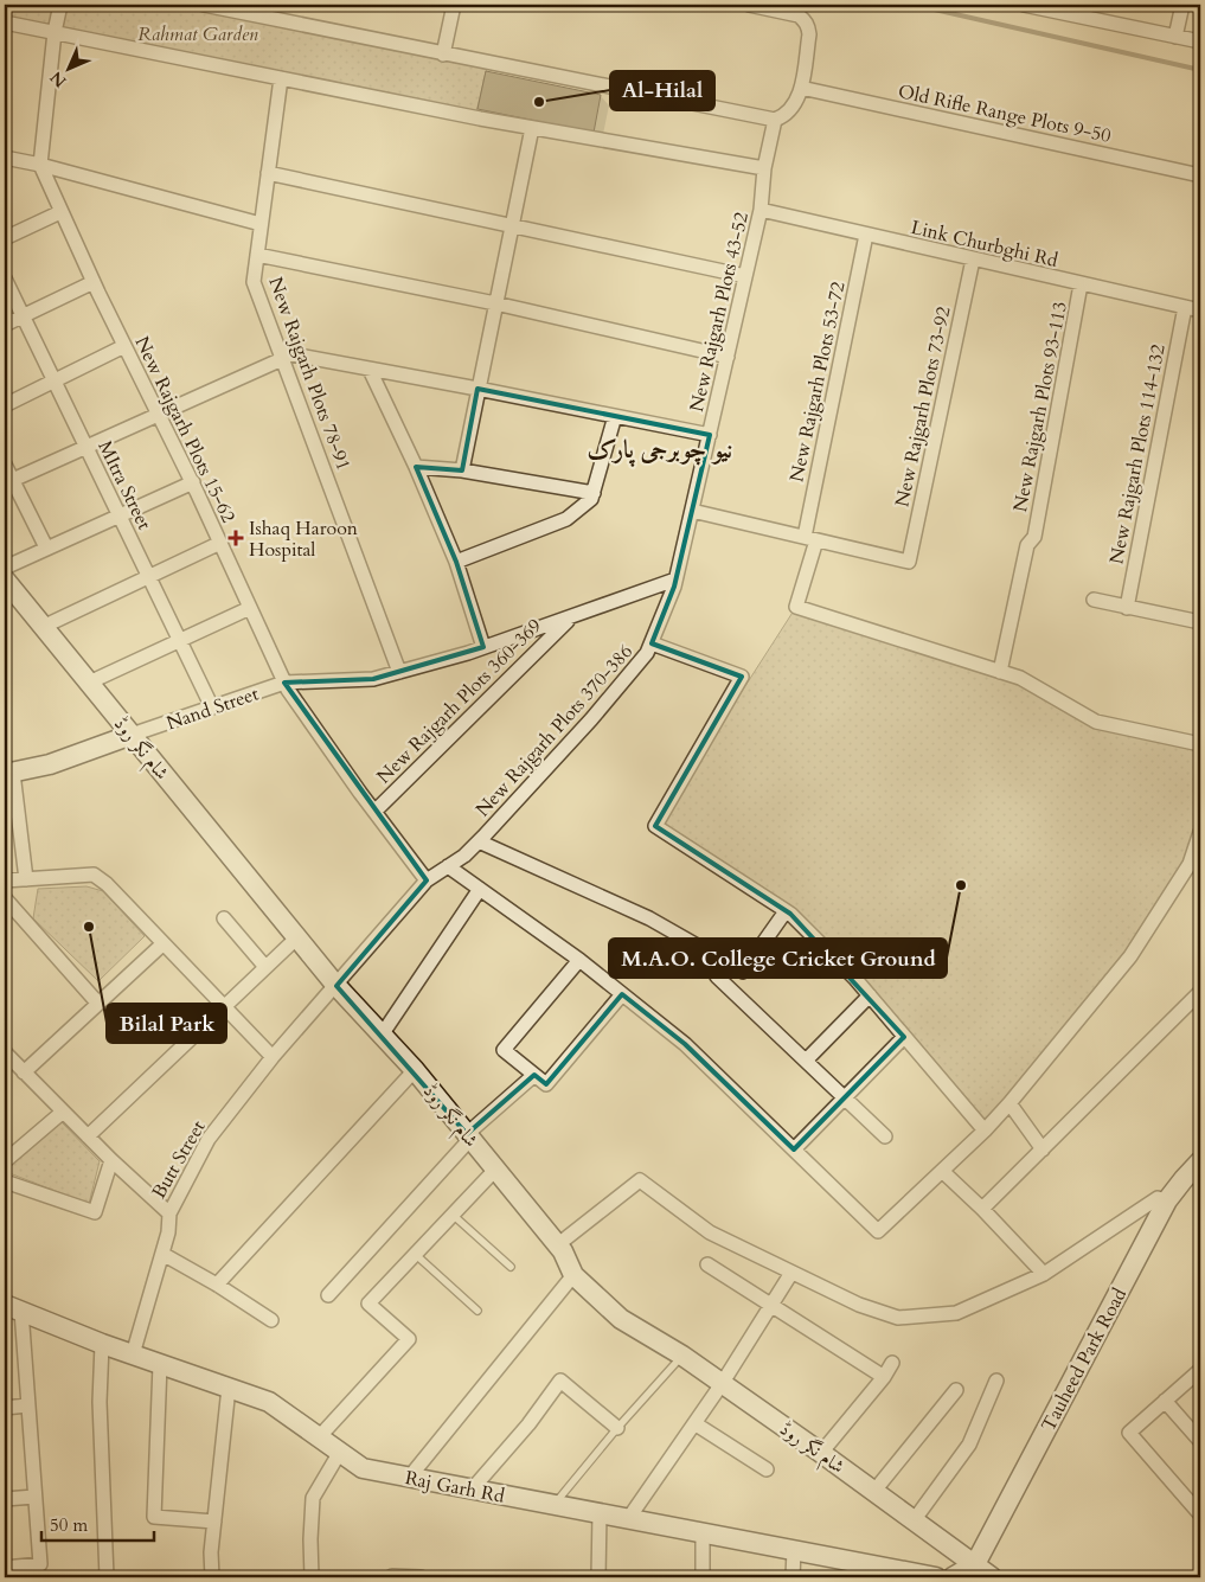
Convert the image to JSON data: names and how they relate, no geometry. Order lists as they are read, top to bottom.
{
  "streets": {
    "main road": [
      "Nand Street",
      "شام نگر روڈ",
      "Tauheed Park Road",
      "Raj Garh Rd"
    ],
    "street": [
      "Old Rifle Range Plots 9-50",
      "Link Churbghi Rd",
      "New Rajgarh Plots 43-52",
      "New Rajgarh Plots 78-91",
      "New Rajgarh Plots 53-72",
      "New Rajgarh Plots 73-92",
      "New Rajgarh Plots 93-113",
      "New Rajgarh Plots 15-62",
      "New Rajgarh Plots 114-132",
      "MItra Street",
      "New Rajgarh Plots 360-369",
      "New Rajgarh Plots 370-386",
      "Butt Street"
    ]
  },
  "crossings": [
    ["Link Churbghi Rd", "New Rajgarh Plots 43-52"],
    ["Link Churbghi Rd", "New Rajgarh Plots 53-72"],
    ["Link Churbghi Rd", "New Rajgarh Plots 73-92"],
    ["Link Churbghi Rd", "New Rajgarh Plots 93-113"],
    ["Link Churbghi Rd", "New Rajgarh Plots 114-132"],
    ["New Rajgarh Plots 43-52", "Nand Street"],
    ["New Rajgarh Plots 43-52", "New Rajgarh Plots 370-386"],
    ["New Rajgarh Plots 78-91", "Nand Street"],
    ["New Rajgarh Plots 53-72", "New Rajgarh Plots 73-92"],
    ["New Rajgarh Plots 53-72", "New Rajgarh Plots 93-113"],
    ["New Rajgarh Plots 15-62", "New Rajgarh Plots 360-369"],
    ["New Rajgarh Plots 15-62", "Nand Street"],
    ["New Rajgarh Plots 15-62", "New Rajgarh Plots 370-386"],
    ["MItra Street", "Nand Street"],
    ["New Rajgarh Plots 360-369", "Nand Street"],
    ["Nand Street", "New Rajgarh Plots 370-386"],
    ["Nand Street", "شام نگر روڈ"],
    ["New Rajgarh Plots 370-386", "شام نگر روڈ"],
    ["New Rajgarh Plots 370-386", "Butt Street"],
    ["شام نگر روڈ", "Butt Street"],
    ["شام نگر روڈ", "Tauheed Park Road"],
    ["Butt Street", "Raj Garh Rd"]
  ],
  "districts": ["نیو چوبرجی پارک"],
  "parks": ["Rahmat Garden"],
  "places": {
    "other": ["Al-Hilal", "M.A.O. College Cricket Ground", "Bilal Park"],
    "health": ["Ishaq Haroon Hospital"]
  },
  "scale_bar": "50 m",
  "north": "bottom left"
}
